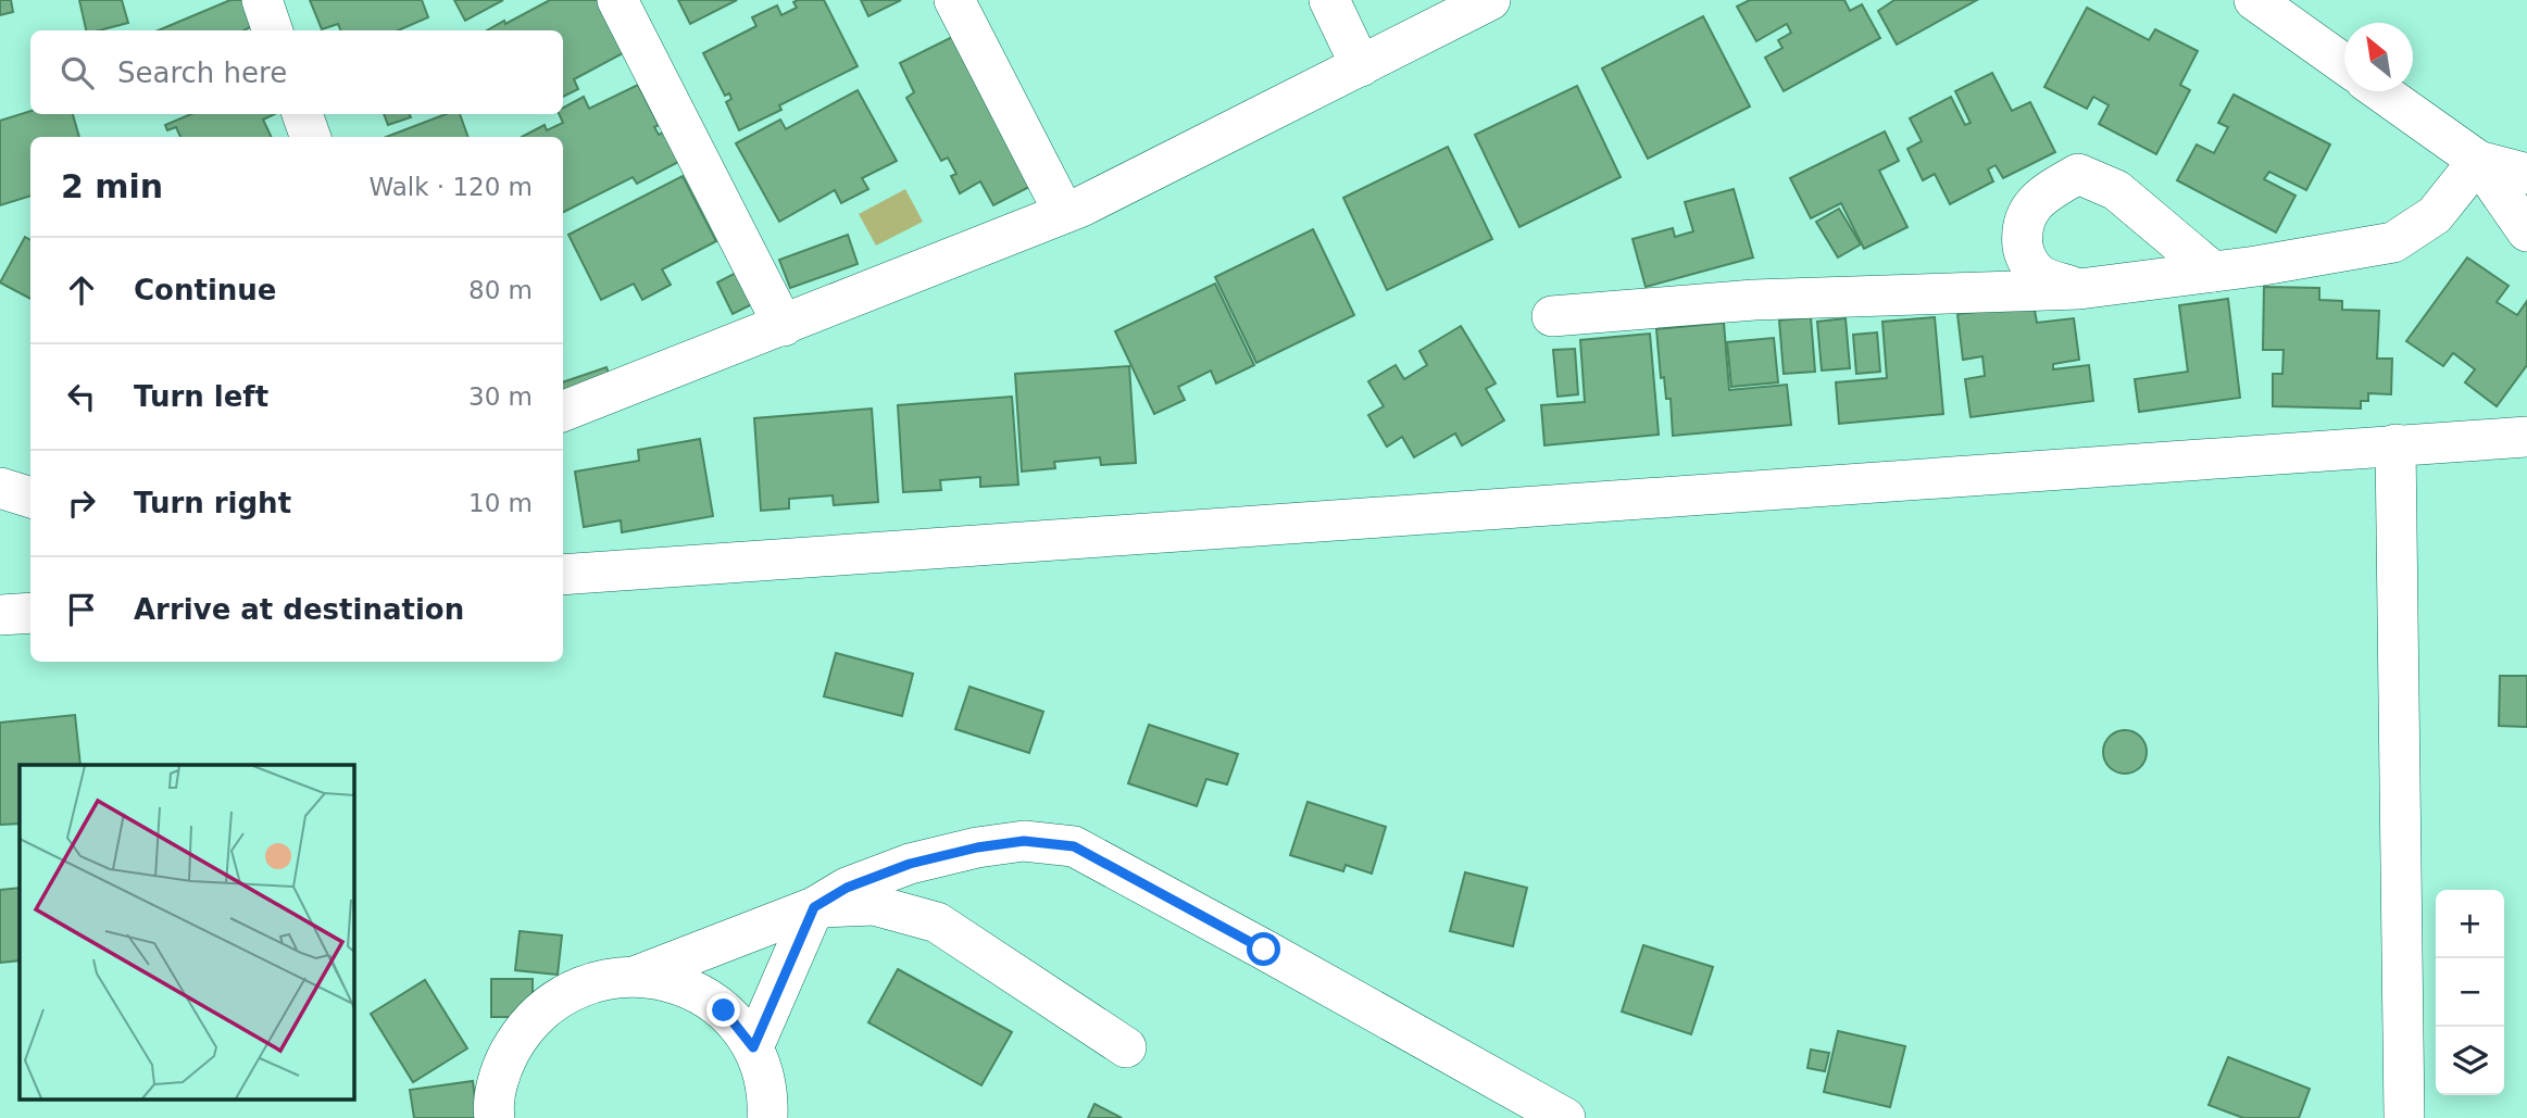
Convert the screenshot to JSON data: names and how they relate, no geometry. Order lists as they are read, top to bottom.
{
  "north": "top left",
  "page": {
    "search": "Search here",
    "heading": ["2 min", "Walk · 120 m"],
    "list": [
      ["Continue", "80 m"],
      ["Turn left", "30 m"],
      ["Turn right", "10 m"],
      "Arrive at destination"
    ],
    "map_buttons": ["+", "−"]
  }
}
